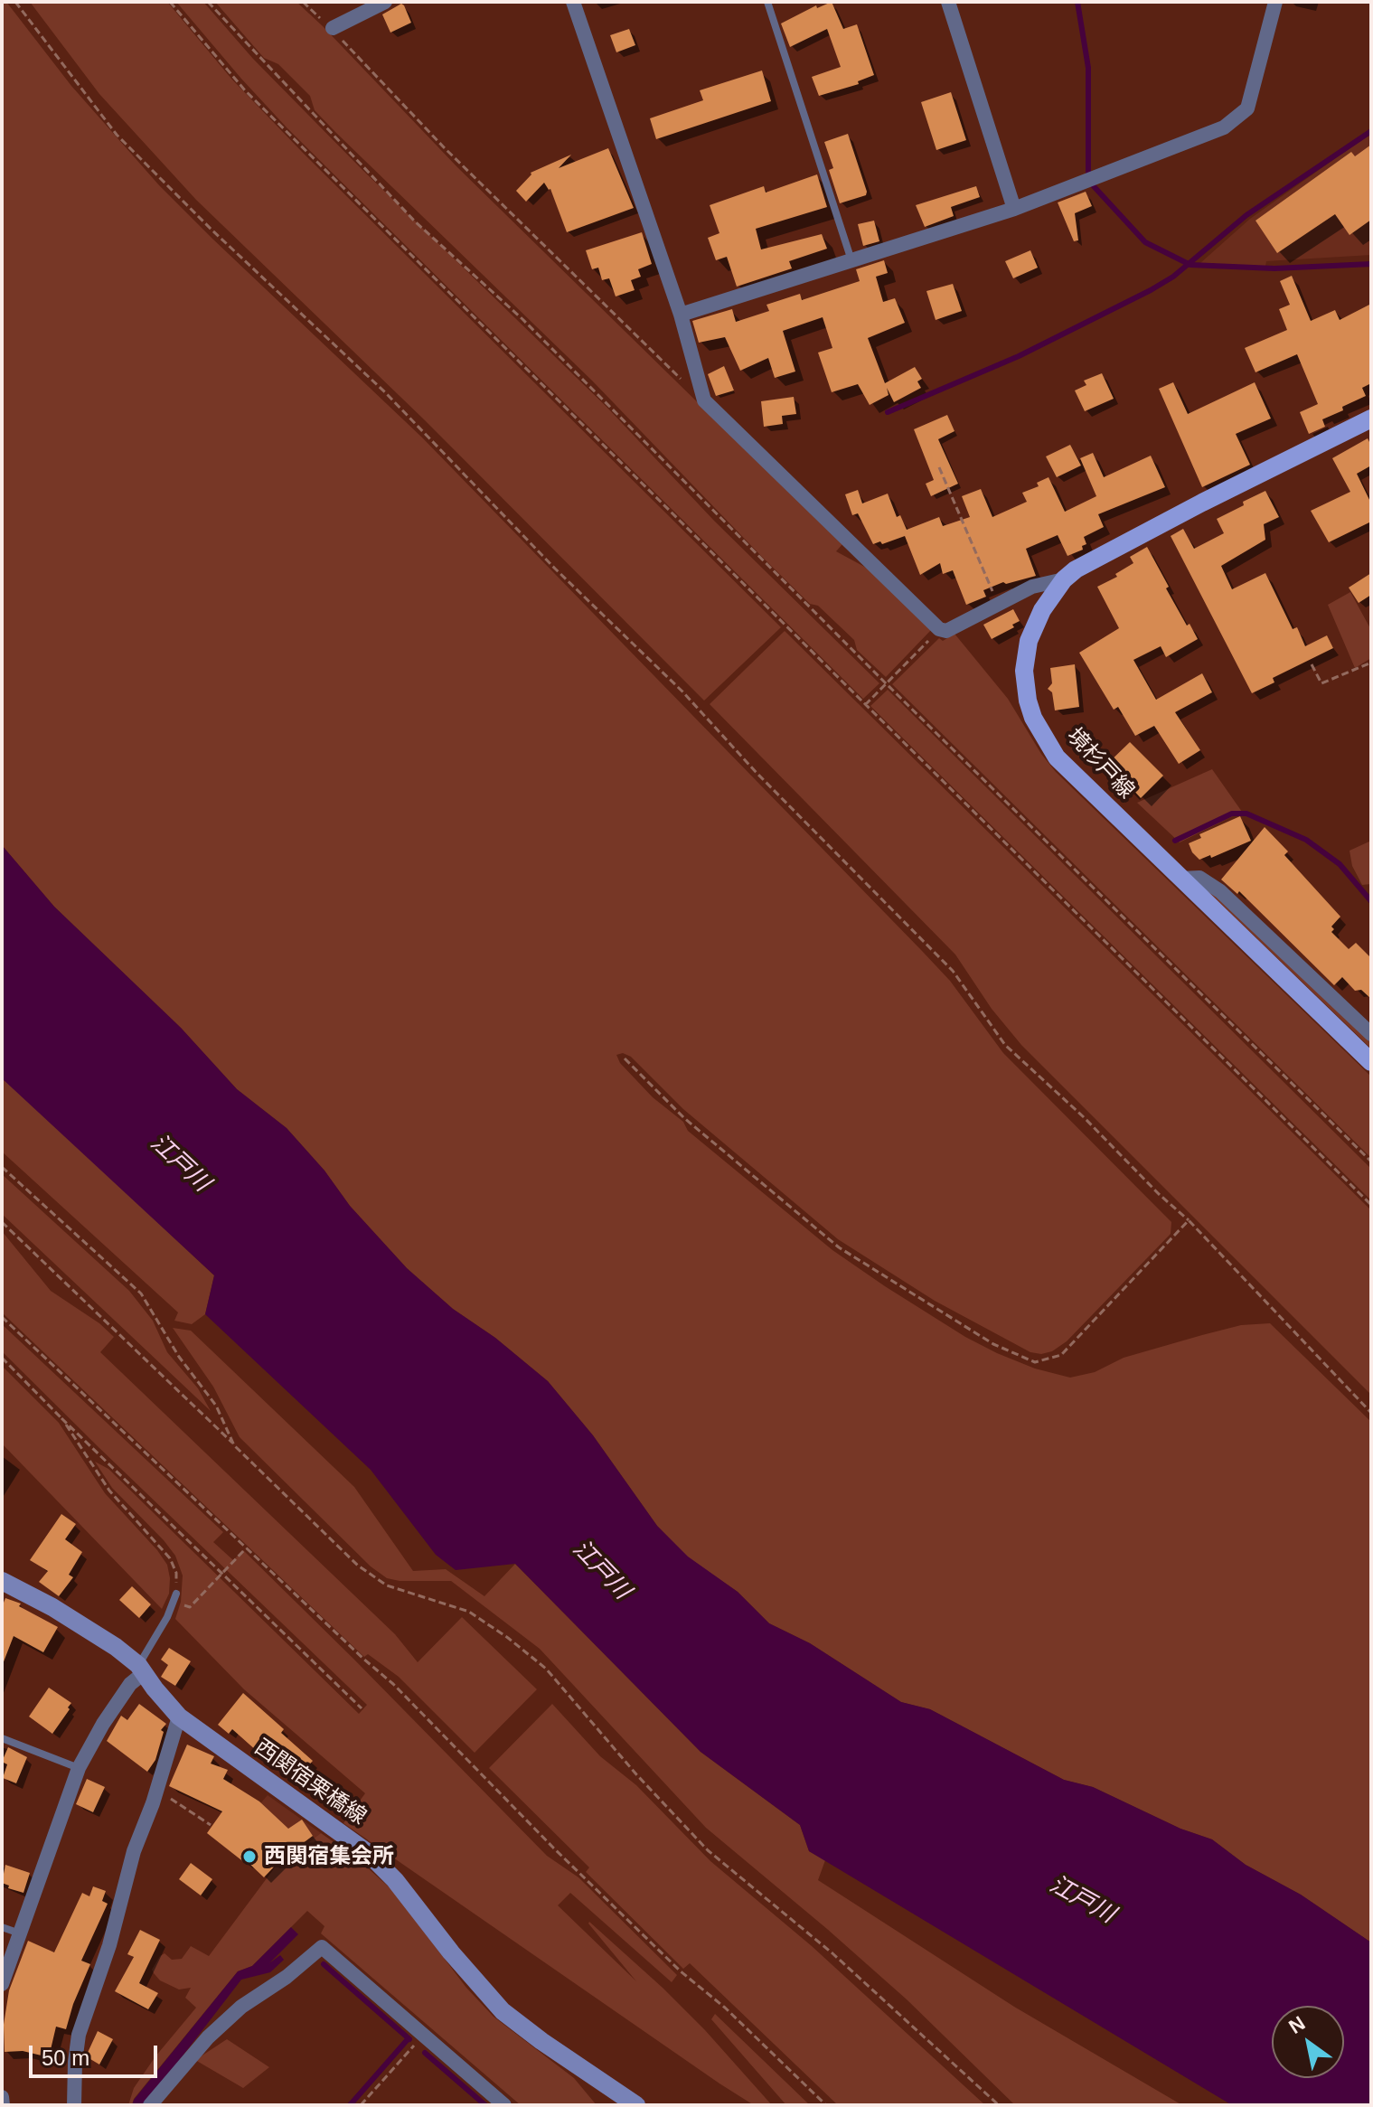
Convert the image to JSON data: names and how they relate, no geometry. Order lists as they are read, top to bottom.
{
  "streets": {
    "main road": ["境杉戸線", "西関宿栗橋線"]
  },
  "water": ["江戸川"],
  "places": ["西関宿集会所"],
  "scale_bar": "50 m",
  "north": "top left"
}
